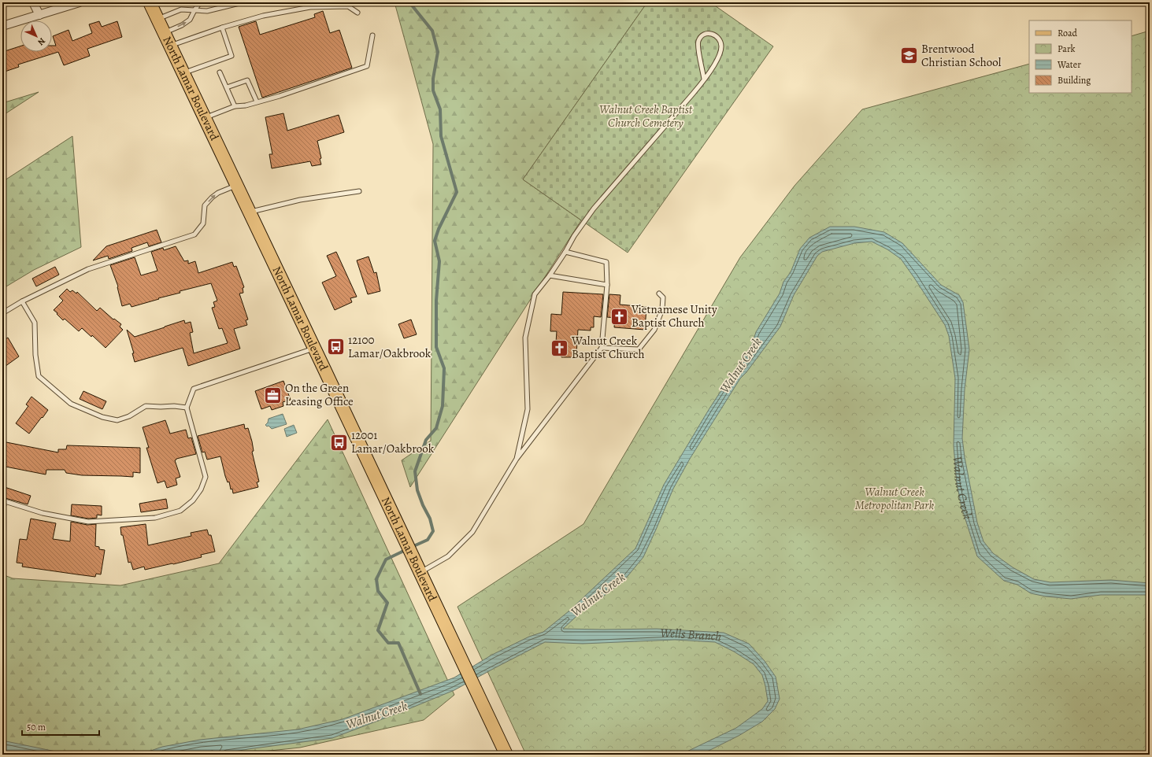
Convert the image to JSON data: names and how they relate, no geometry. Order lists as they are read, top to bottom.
{
  "streets": {
    "main road": ["North Lamar Boulevard"]
  },
  "water": ["Walnut Creek", "Wells Branch"],
  "parks": ["Walnut Creek Baptist Church Cemetery", "Walnut Creek Metropolitan Park"],
  "places": {
    "school or university": ["Brentwood Christian School"],
    "church": ["Vietnamese Unity Baptist Church", "Walnut Creek Baptist Church"],
    "bus stop": ["12100 Lamar/Oakbrook", "12001 Lamar/Oakbrook"],
    "office": ["On the Green Leasing Office"]
  },
  "legend": [
    "Road",
    "Park",
    "Water",
    "Building"
  ],
  "scale_bar": "50 m",
  "north": "bottom right"
}
